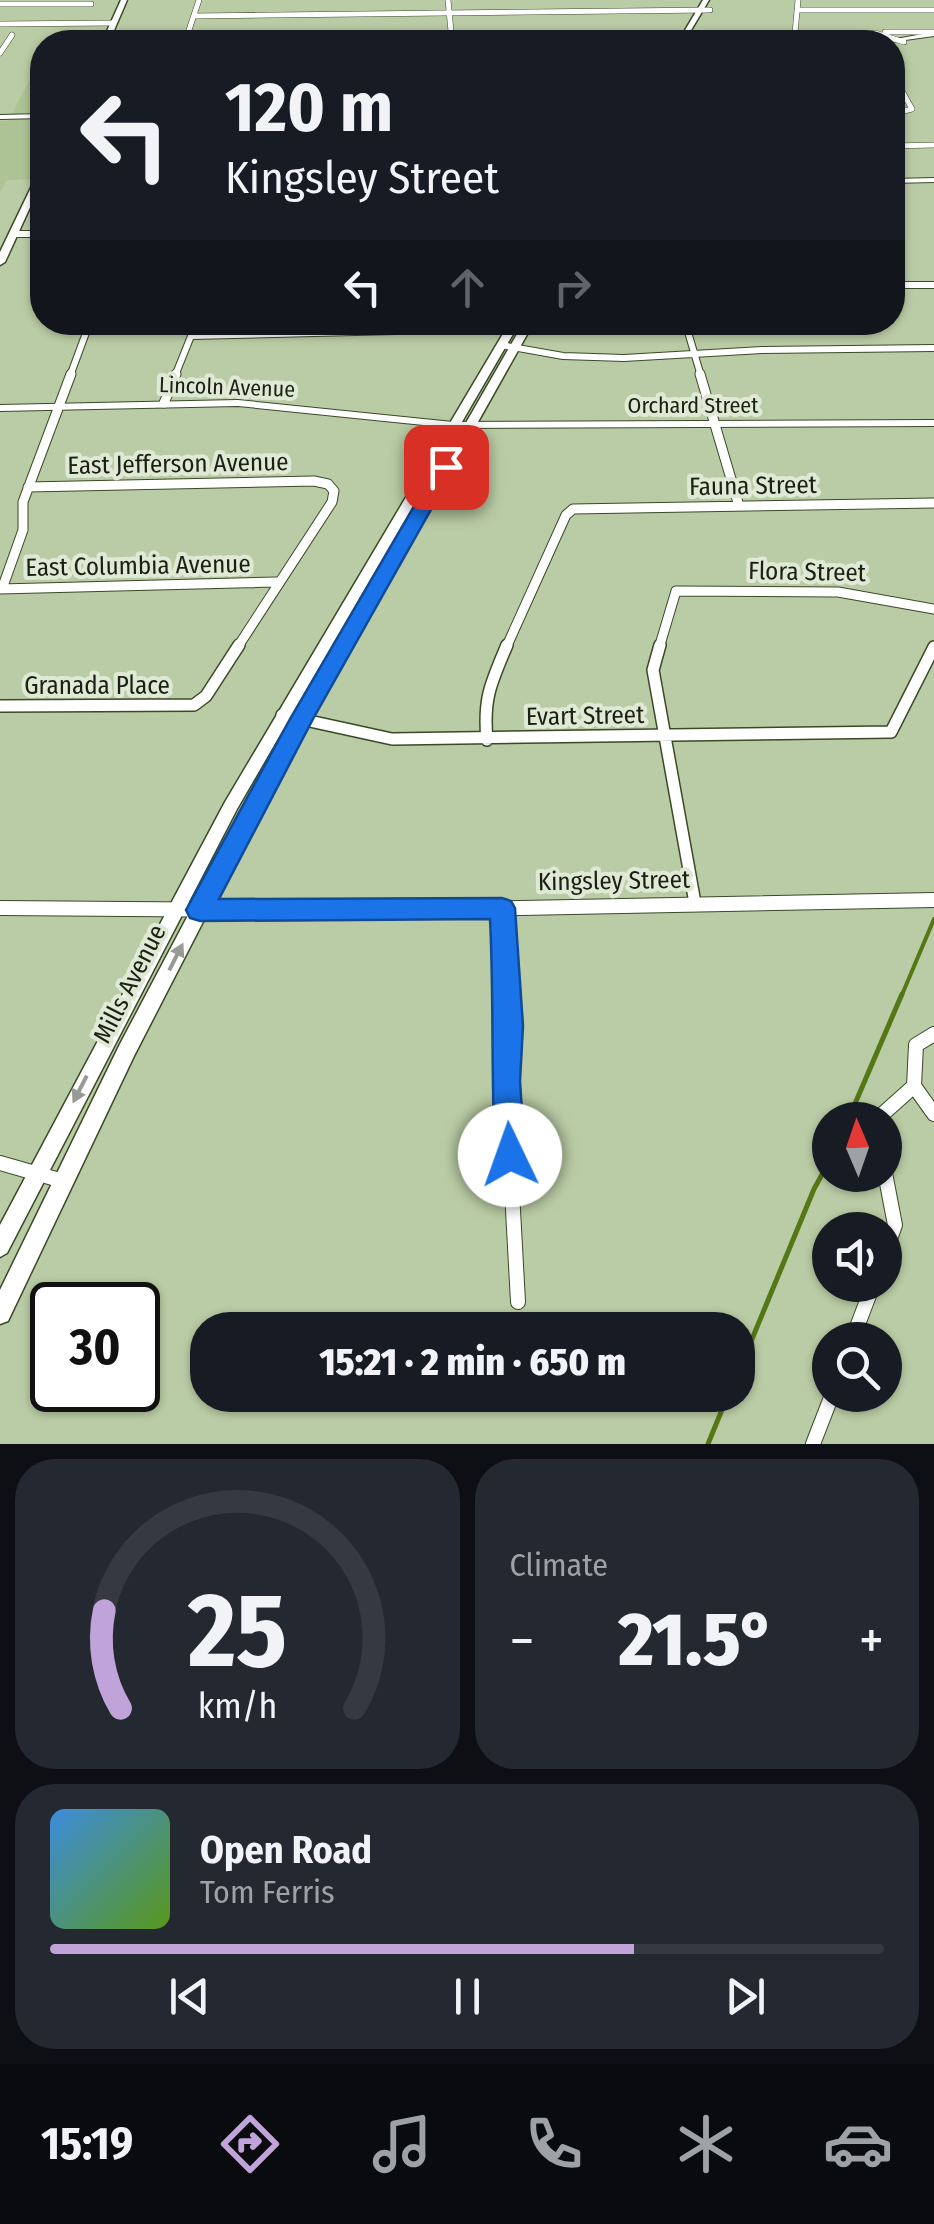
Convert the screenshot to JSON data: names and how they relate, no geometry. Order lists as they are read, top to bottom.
{
  "streets": {
    "main road": ["Mills Avenue"],
    "street": [
      "Lincoln Avenue",
      "Orchard Street",
      "East Jefferson Avenue",
      "Fauna Street",
      "East Columbia Avenue",
      "Flora Street",
      "Granada Place",
      "Evart Street",
      "Kingsley Street"
    ]
  },
  "crossings": [
    ["Lincoln Avenue", "Orchard Street"],
    ["Lincoln Avenue", "Mills Avenue"],
    ["Orchard Street", "Mills Avenue"],
    ["East Jefferson Avenue", "East Columbia Avenue"],
    ["East Jefferson Avenue", "Granada Place"],
    ["Fauna Street", "Evart Street"],
    ["East Columbia Avenue", "Granada Place"],
    ["Flora Street", "Evart Street"],
    ["Evart Street", "Mills Avenue"],
    ["Kingsley Street", "Mills Avenue"]
  ],
  "north": "top",
  "page": {
    "turn": ["120 m", "Kingsley Street"],
    "limit": "30",
    "trip": "15:21 · 2 min · 650 m",
    "tile": "Climate",
    "heat": ["−", "21.5°", "+"],
    "song": ["Open Road", "Tom Ferris"],
    "tabs": "15:19",
    "gauge": ["25", "km/h"]
  }
}
